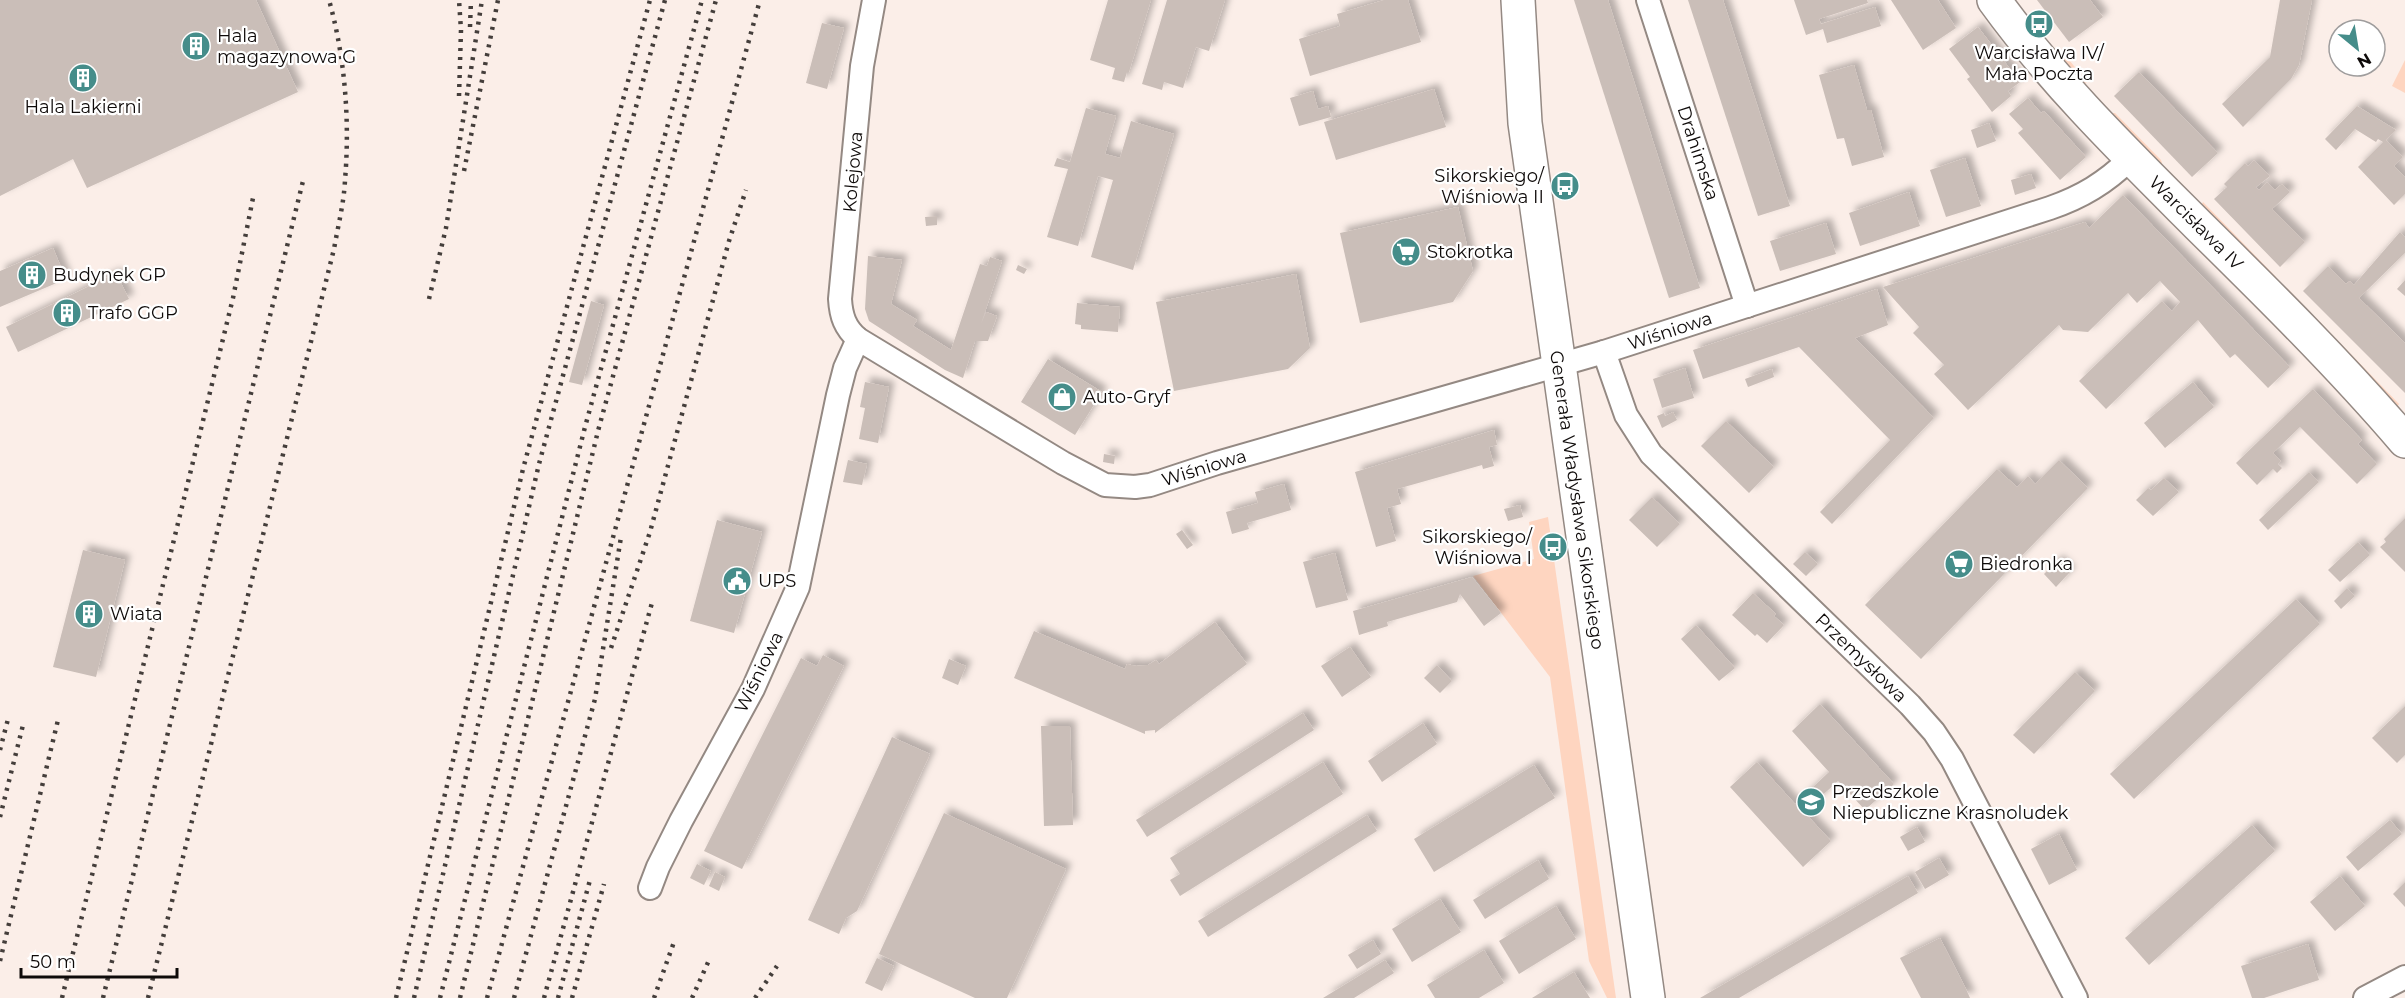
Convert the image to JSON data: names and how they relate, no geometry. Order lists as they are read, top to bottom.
{
  "streets": {
    "street": [
      "Drahimska",
      "Kolejowa",
      "Warcisława IV",
      "Wiśniowa",
      "Generała Władysława Sikorskiego",
      "Przemysłowa"
    ]
  },
  "crossings": [
    ["Drahimska", "Wiśniowa"],
    ["Kolejowa", "Wiśniowa"],
    ["Warcisława IV", "Wiśniowa"],
    ["Wiśniowa", "Generała Władysława Sikorskiego"],
    ["Wiśniowa", "Przemysłowa"]
  ],
  "places": {
    "bus stop": ["Warcisława IV/ Mała Poczta", "Sikorskiego/ Wiśniowa II", "Sikorskiego/ Wiśniowa I"],
    "building": [
      "Hala magazynowa G",
      "Hala Lakierni",
      "Budynek GP",
      "Trafo GGP",
      "Wiata"
    ],
    "supermarket": ["Stokrotka", "Biedronka"],
    "shop": ["Auto-Gryf"],
    "public building": ["UPS"],
    "school or university": ["Przedszkole Niepubliczne Krasnoludek"]
  },
  "scale_bar": "50 m",
  "north": "bottom right"
}
